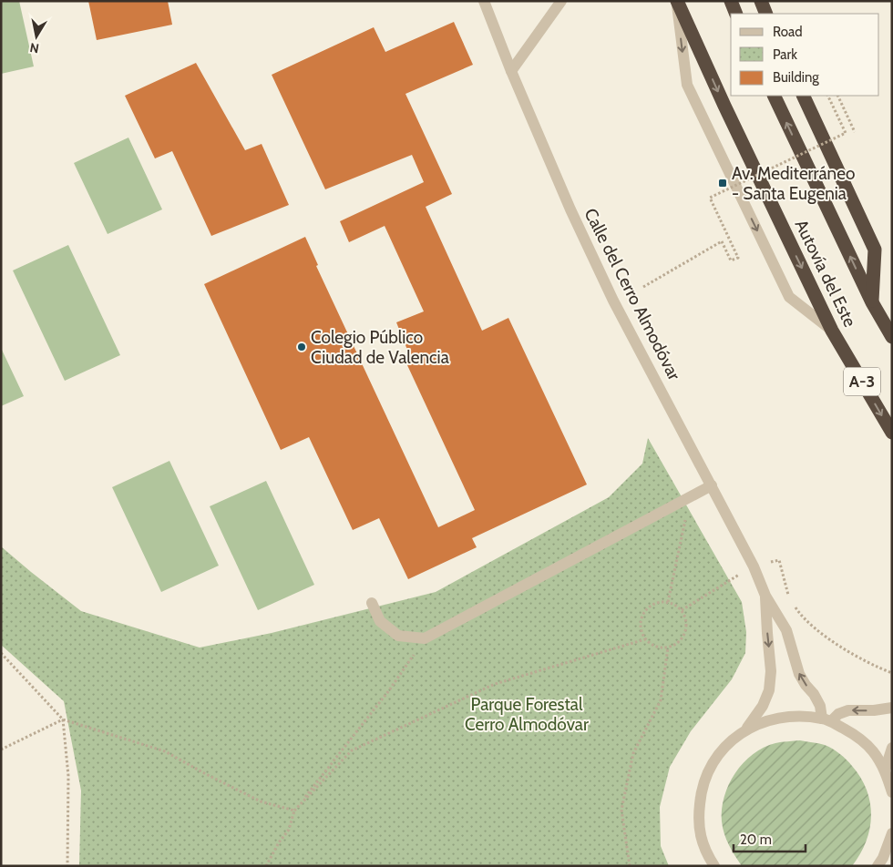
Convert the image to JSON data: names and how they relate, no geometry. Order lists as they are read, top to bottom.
{
  "streets": {
    "highway": ["Autovía del Este", "A-3"],
    "street": ["Calle del Cerro Almodóvar"]
  },
  "parks": ["Parque Forestal Cerro Almodóvar"],
  "places": {
    "transit": ["Av. Mediterráneo - Santa Eugenia"],
    "other": ["Colegio Público Ciudad de Valencia"]
  },
  "legend": ["Road", "Park", "Building"],
  "scale_bar": "20 m",
  "north": "bottom"
}
